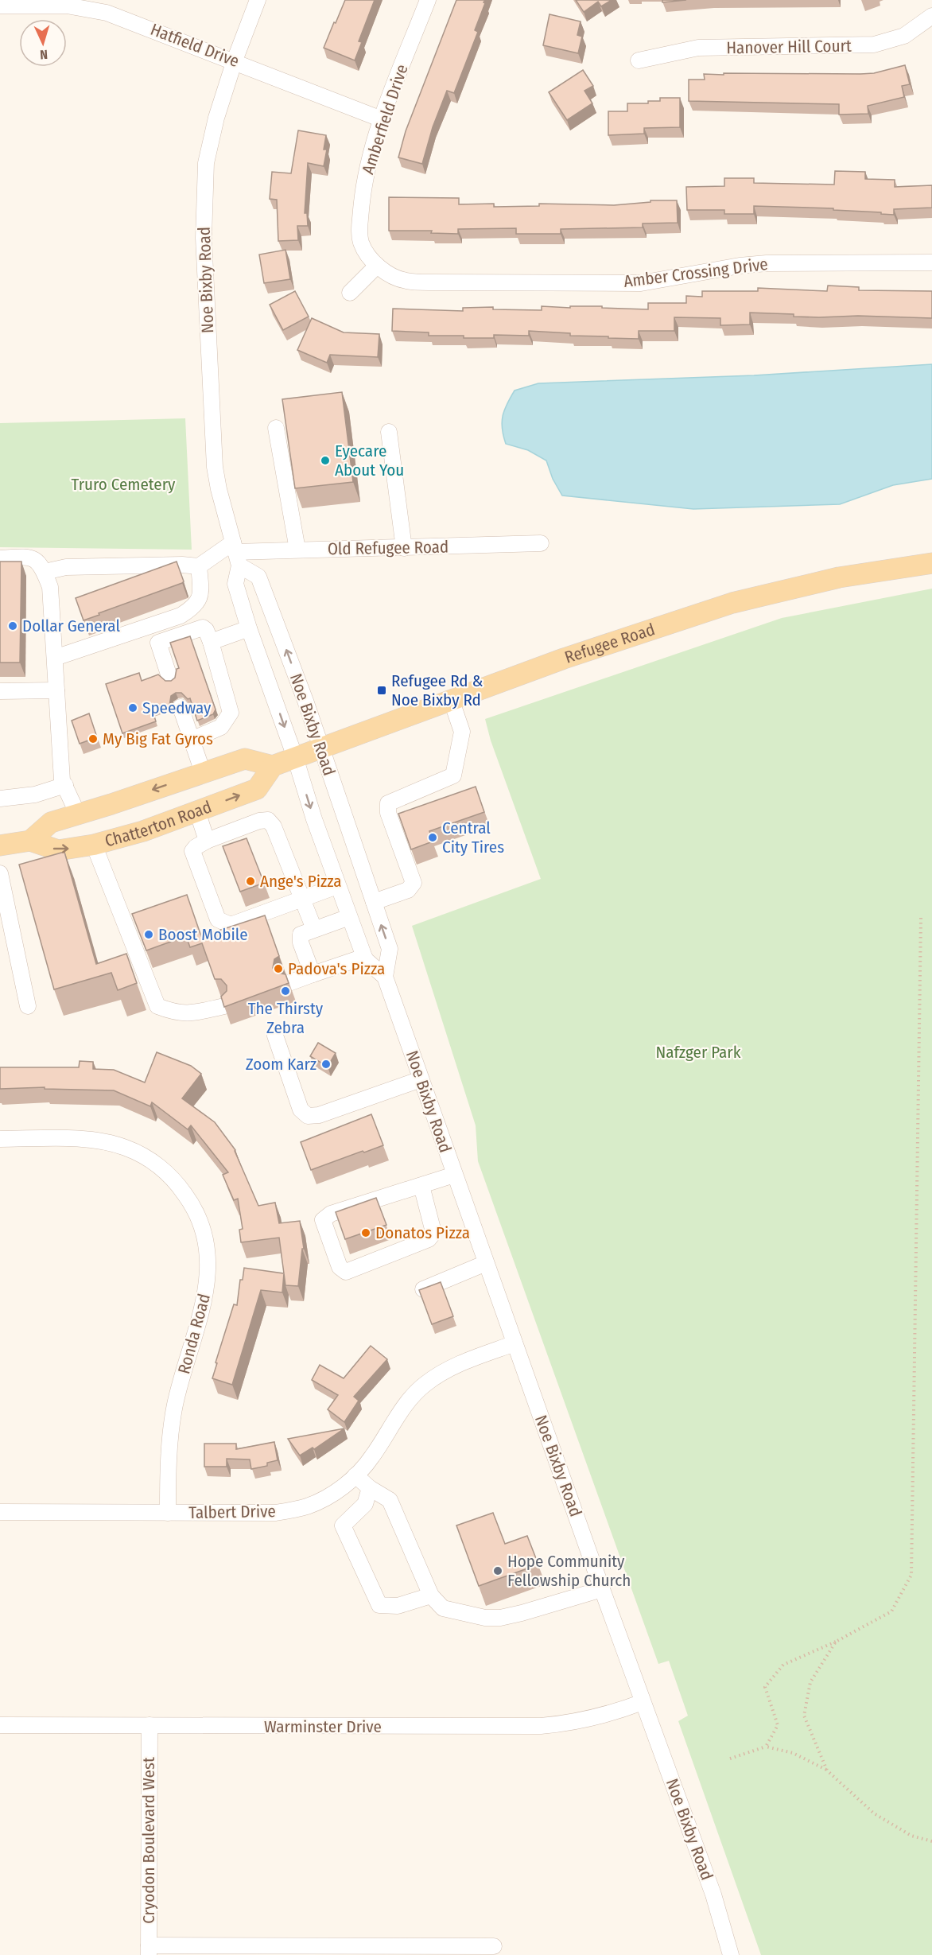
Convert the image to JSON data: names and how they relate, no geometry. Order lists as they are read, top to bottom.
{
  "streets": {
    "main road": ["Refugee Road", "Chatterton Road"],
    "street": [
      "Hatfield Drive",
      "Hanover Hill Court",
      "Amberfield Drive",
      "Amber Crossing Drive",
      "Noe Bixby Road",
      "Old Refugee Road",
      "Ronda Road",
      "Talbert Drive",
      "Warminster Drive",
      "Cryodon Boulevard West"
    ]
  },
  "crossings": [
    ["Hatfield Drive", "Amberfield Drive"],
    ["Hatfield Drive", "Noe Bixby Road"],
    ["Amberfield Drive", "Amber Crossing Drive"],
    ["Noe Bixby Road", "Old Refugee Road"],
    ["Noe Bixby Road", "Refugee Road"],
    ["Noe Bixby Road", "Talbert Drive"],
    ["Noe Bixby Road", "Warminster Drive"],
    ["Ronda Road", "Talbert Drive"],
    ["Warminster Drive", "Cryodon Boulevard West"]
  ],
  "parks": ["Truro Cemetery", "Nafzger Park"],
  "places": {
    "other": [
      "Eyecare About You",
      "Dollar General",
      "Speedway",
      "My Big Fat Gyros",
      "Central City Tires",
      "Ange's Pizza",
      "Boost Mobile",
      "Padova's Pizza",
      "The Thirsty Zebra",
      "Zoom Karz",
      "Donatos Pizza",
      "Hope Community Fellowship Church"
    ],
    "transit": ["Refugee Rd & Noe Bixby Rd"]
  },
  "north": "bottom"
}
